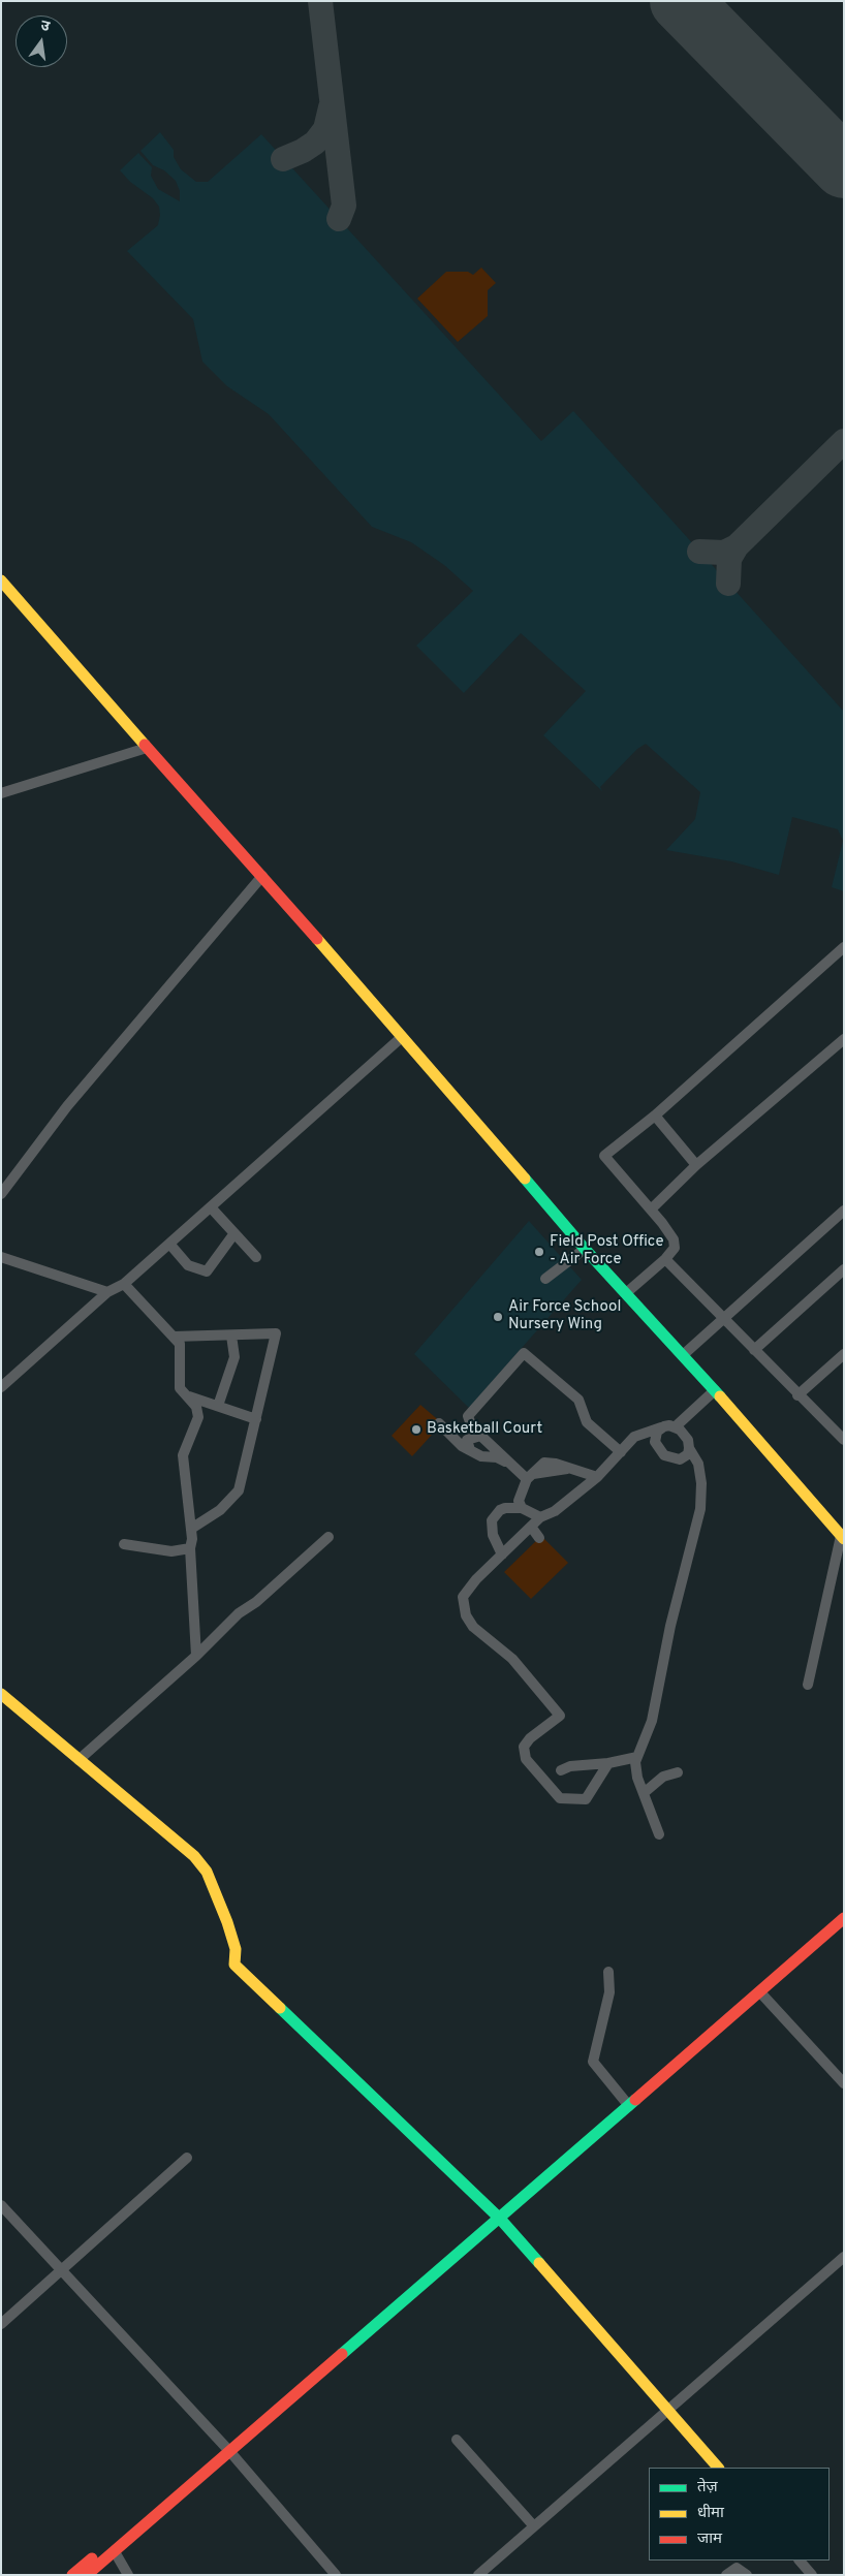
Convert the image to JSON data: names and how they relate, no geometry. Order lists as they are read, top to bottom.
{
  "places": ["Field Post Office - Air Force", "Air Force School Nursery Wing", "Basketball Court"],
  "legend": ["तेज़", "धीमा", "जाम"],
  "north": "top"
}
